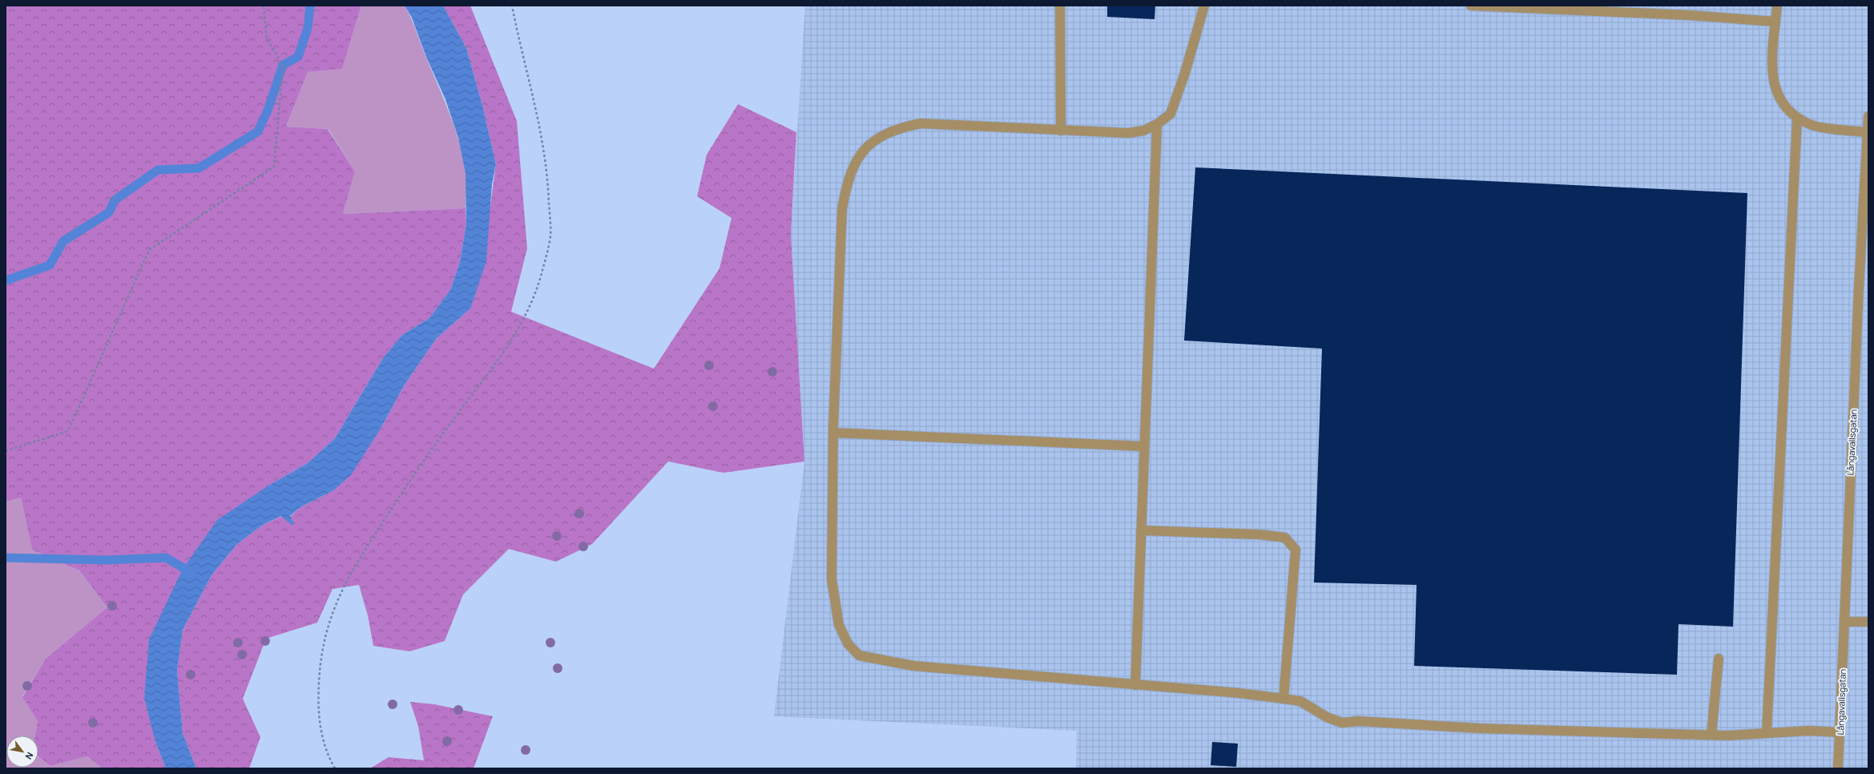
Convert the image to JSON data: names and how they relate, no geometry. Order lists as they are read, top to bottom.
{
  "streets": {
    "street": ["Långavallsgatan"]
  },
  "north": "bottom right"
}
